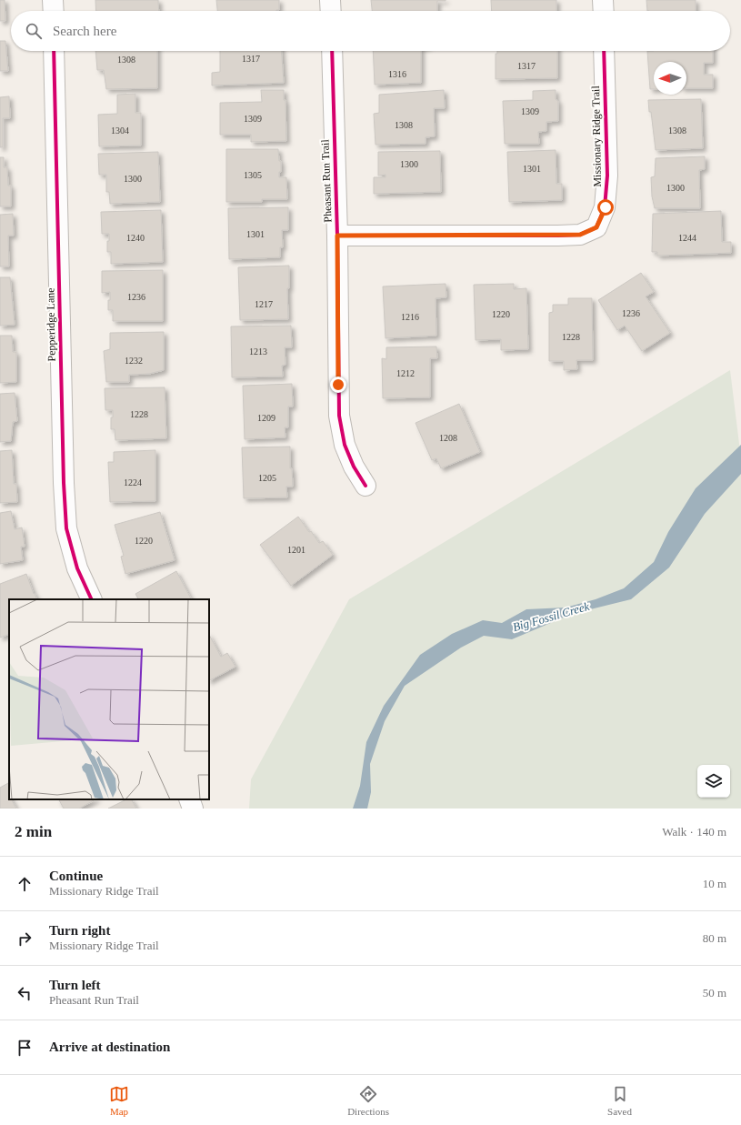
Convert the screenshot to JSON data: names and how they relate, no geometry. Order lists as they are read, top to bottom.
{
  "streets": {
    "street": ["Missionary Ridge Trail", "Pheasant Run Trail", "Pepperidge Lane"]
  },
  "crossings": [
    ["Missionary Ridge Trail", "Pheasant Run Trail"]
  ],
  "water": ["Big Fossil Creek"],
  "house_numbers": [
    "1317",
    "1308",
    "1317",
    "1316",
    "1309",
    "1309",
    "1308",
    "1304",
    "1308",
    "1300",
    "1301",
    "1305",
    "1300",
    "1300",
    "1301",
    "1240",
    "1244",
    "1236",
    "1217",
    "1236",
    "1220",
    "1216",
    "1228",
    "1213",
    "1232",
    "1212",
    "1228",
    "1209",
    "1208",
    "1205",
    "1224",
    "1220",
    "1201"
  ],
  "north": "left",
  "page": {
    "search": "Search here",
    "heading": ["2 min", "Walk · 140 m"],
    "list": [
      ["Continue", "Missionary Ridge Trail", "10 m"],
      ["Turn right", "Missionary Ridge Trail", "80 m"],
      ["Turn left", "Pheasant Run Trail", "50 m"],
      "Arrive at destination"
    ],
    "nav": ["Map", "Directions", "Saved"]
  }
}
